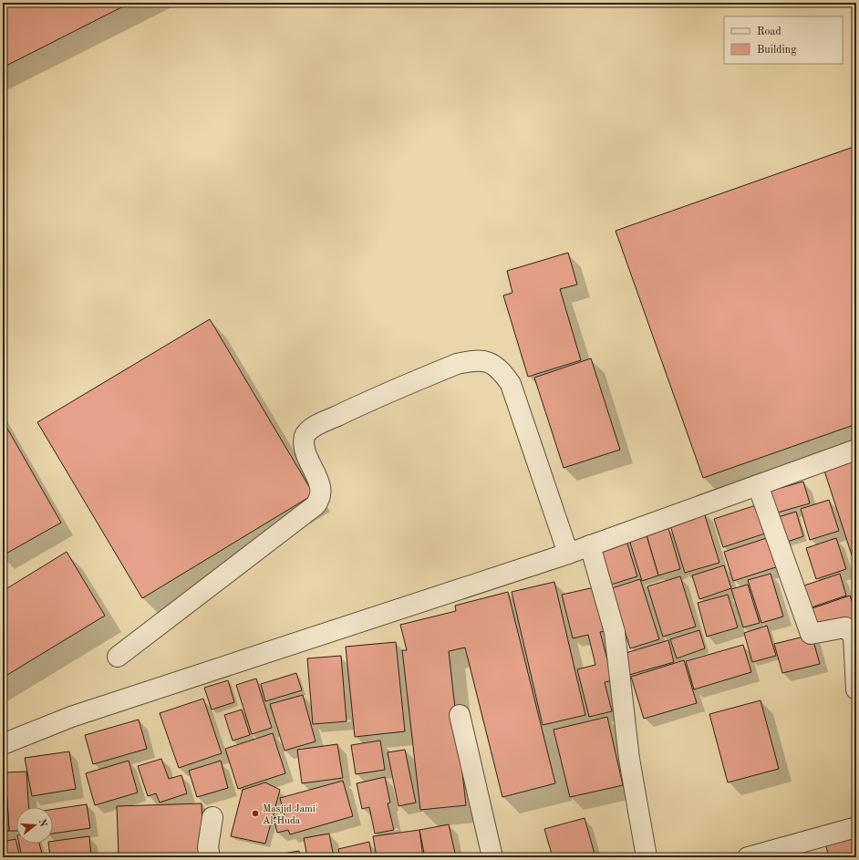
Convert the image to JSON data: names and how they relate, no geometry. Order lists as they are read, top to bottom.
{
  "places": ["Masjid Jami' Al-Huda"],
  "legend": ["Road", "Building"],
  "north": "right"
}
